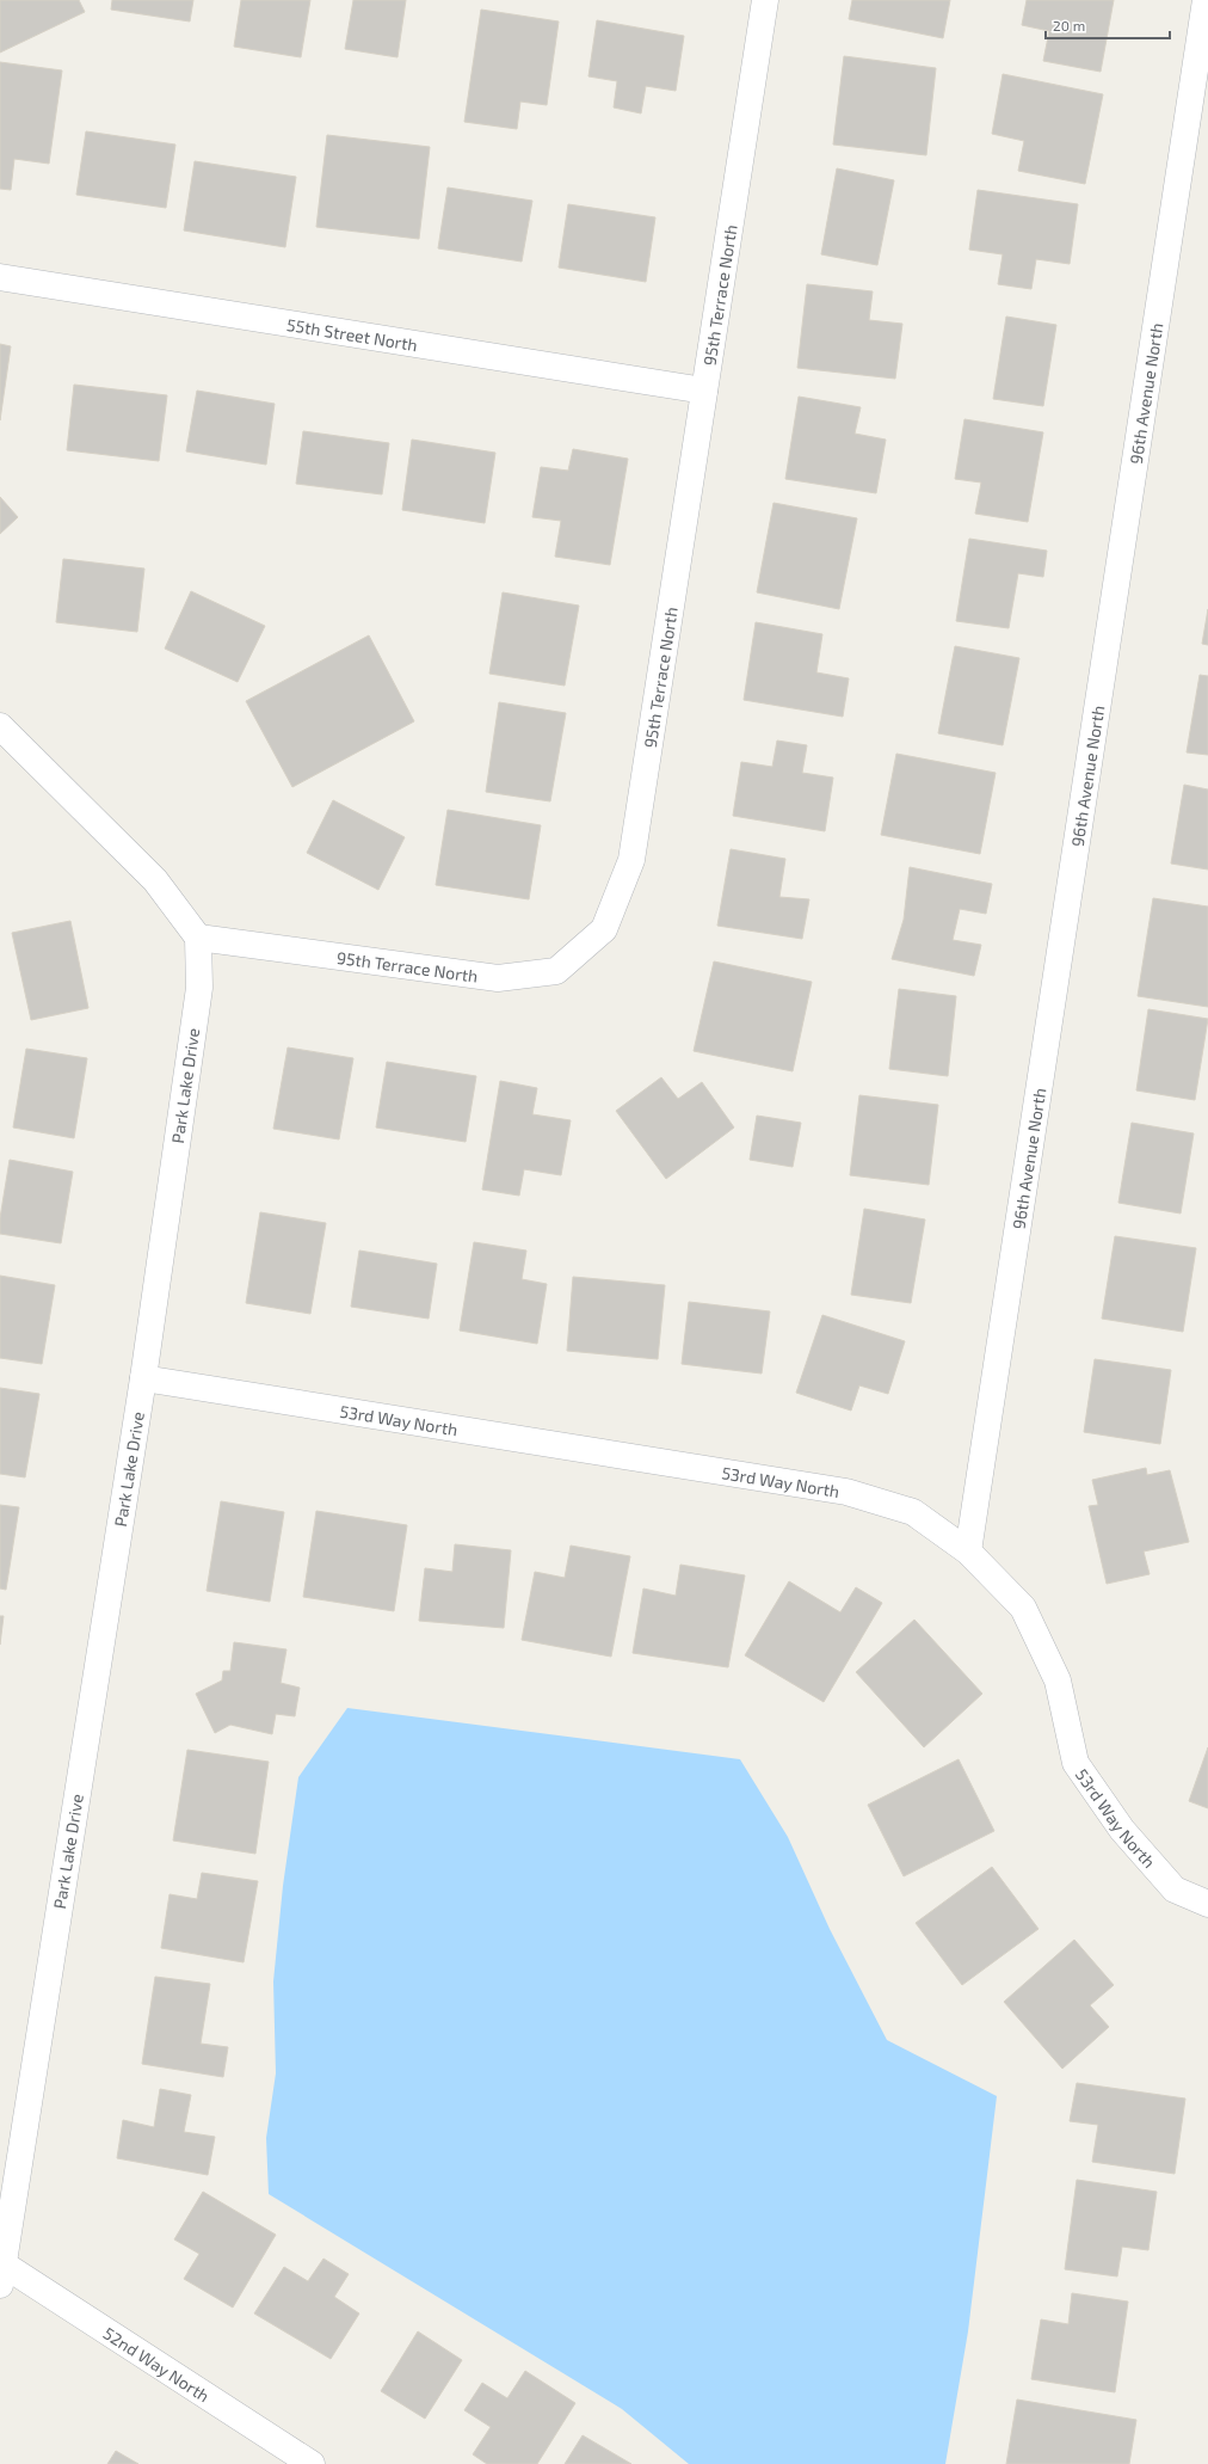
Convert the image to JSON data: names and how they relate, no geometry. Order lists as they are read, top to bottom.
{
  "streets": {
    "street": [
      "95th Terrace North",
      "55th Street North",
      "96th Avenue North",
      "Park Lake Drive",
      "53rd Way North",
      "52nd Way North"
    ]
  },
  "crossings": [
    ["95th Terrace North", "55th Street North"],
    ["95th Terrace North", "Park Lake Drive"],
    ["96th Avenue North", "53rd Way North"],
    ["Park Lake Drive", "53rd Way North"],
    ["Park Lake Drive", "52nd Way North"]
  ],
  "scale_bar": "20 m"
}
